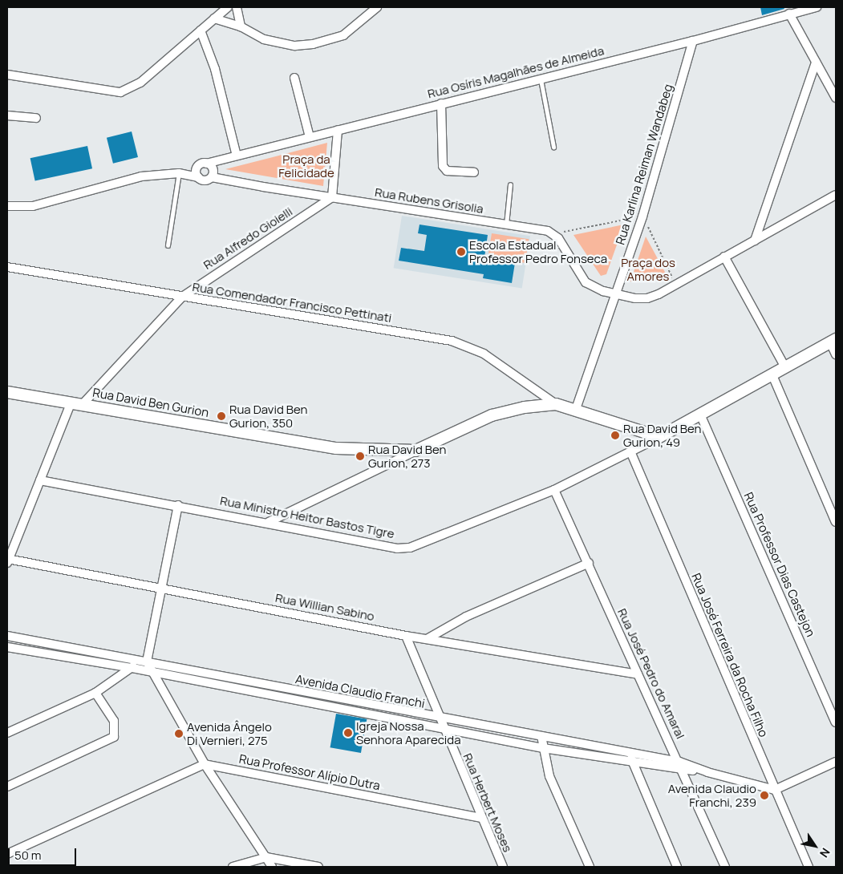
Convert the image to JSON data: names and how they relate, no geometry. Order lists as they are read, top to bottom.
{
  "streets": {
    "street": [
      "Rua Osíris Magalhães de Almeida",
      "Rua Karlina Reiman Wandabeg",
      "Rua Rubens Grisolia",
      "Rua Alfredo Gioielli",
      "Rua Comendador Francisco Pettinati",
      "Rua David Ben Gurion",
      "Rua Ministro Heitor Bastos Tigre",
      "Rua Professor Dias Castejon",
      "Rua Willian Sabino",
      "Rua José Ferreira da Rocha Filho",
      "Rua José Pedro do Amaral",
      "Avenida Claudio Franchi",
      "Rua Professor Alípio Dutra",
      "Rua Herbert Moses"
    ]
  },
  "crossings": [
    ["Rua Osíris Magalhães de Almeida", "Rua Karlina Reiman Wandabeg"],
    ["Rua Osíris Magalhães de Almeida", "Rua Rubens Grisolia"],
    ["Rua Karlina Reiman Wandabeg", "Rua David Ben Gurion"],
    ["Rua Rubens Grisolia", "Rua Alfredo Gioielli"],
    ["Rua Alfredo Gioielli", "Rua Comendador Francisco Pettinati"],
    ["Rua Alfredo Gioielli", "Rua David Ben Gurion"],
    ["Rua Comendador Francisco Pettinati", "Rua David Ben Gurion"],
    ["Rua David Ben Gurion", "Rua Ministro Heitor Bastos Tigre"],
    ["Rua Ministro Heitor Bastos Tigre", "Rua Professor Dias Castejon"],
    ["Rua Ministro Heitor Bastos Tigre", "Rua José Ferreira da Rocha Filho"],
    ["Rua Ministro Heitor Bastos Tigre", "Rua José Pedro do Amaral"],
    ["Rua Willian Sabino", "Rua José Pedro do Amaral"],
    ["Rua Willian Sabino", "Rua Herbert Moses"],
    ["Rua José Ferreira da Rocha Filho", "Avenida Claudio Franchi"],
    ["Rua José Pedro do Amaral", "Avenida Claudio Franchi"],
    ["Avenida Claudio Franchi", "Rua Herbert Moses"],
    ["Rua Professor Alípio Dutra", "Rua Herbert Moses"]
  ],
  "parks": ["Praça da Felicidade", "Praça dos Amores"],
  "places": [
    "Escola Estadual Professor Pedro Fonseca",
    "Rua David Ben Gurion, 350",
    "Rua David Ben Gurion, 49",
    "Rua David Ben Gurion, 273",
    "Igreja Nossa Senhora Aparecida",
    "Avenida Ângelo Di Vernieri, 275",
    "Avenida Claudio Franchi, 239"
  ],
  "scale_bar": "50 m",
  "north": "bottom right"
}
